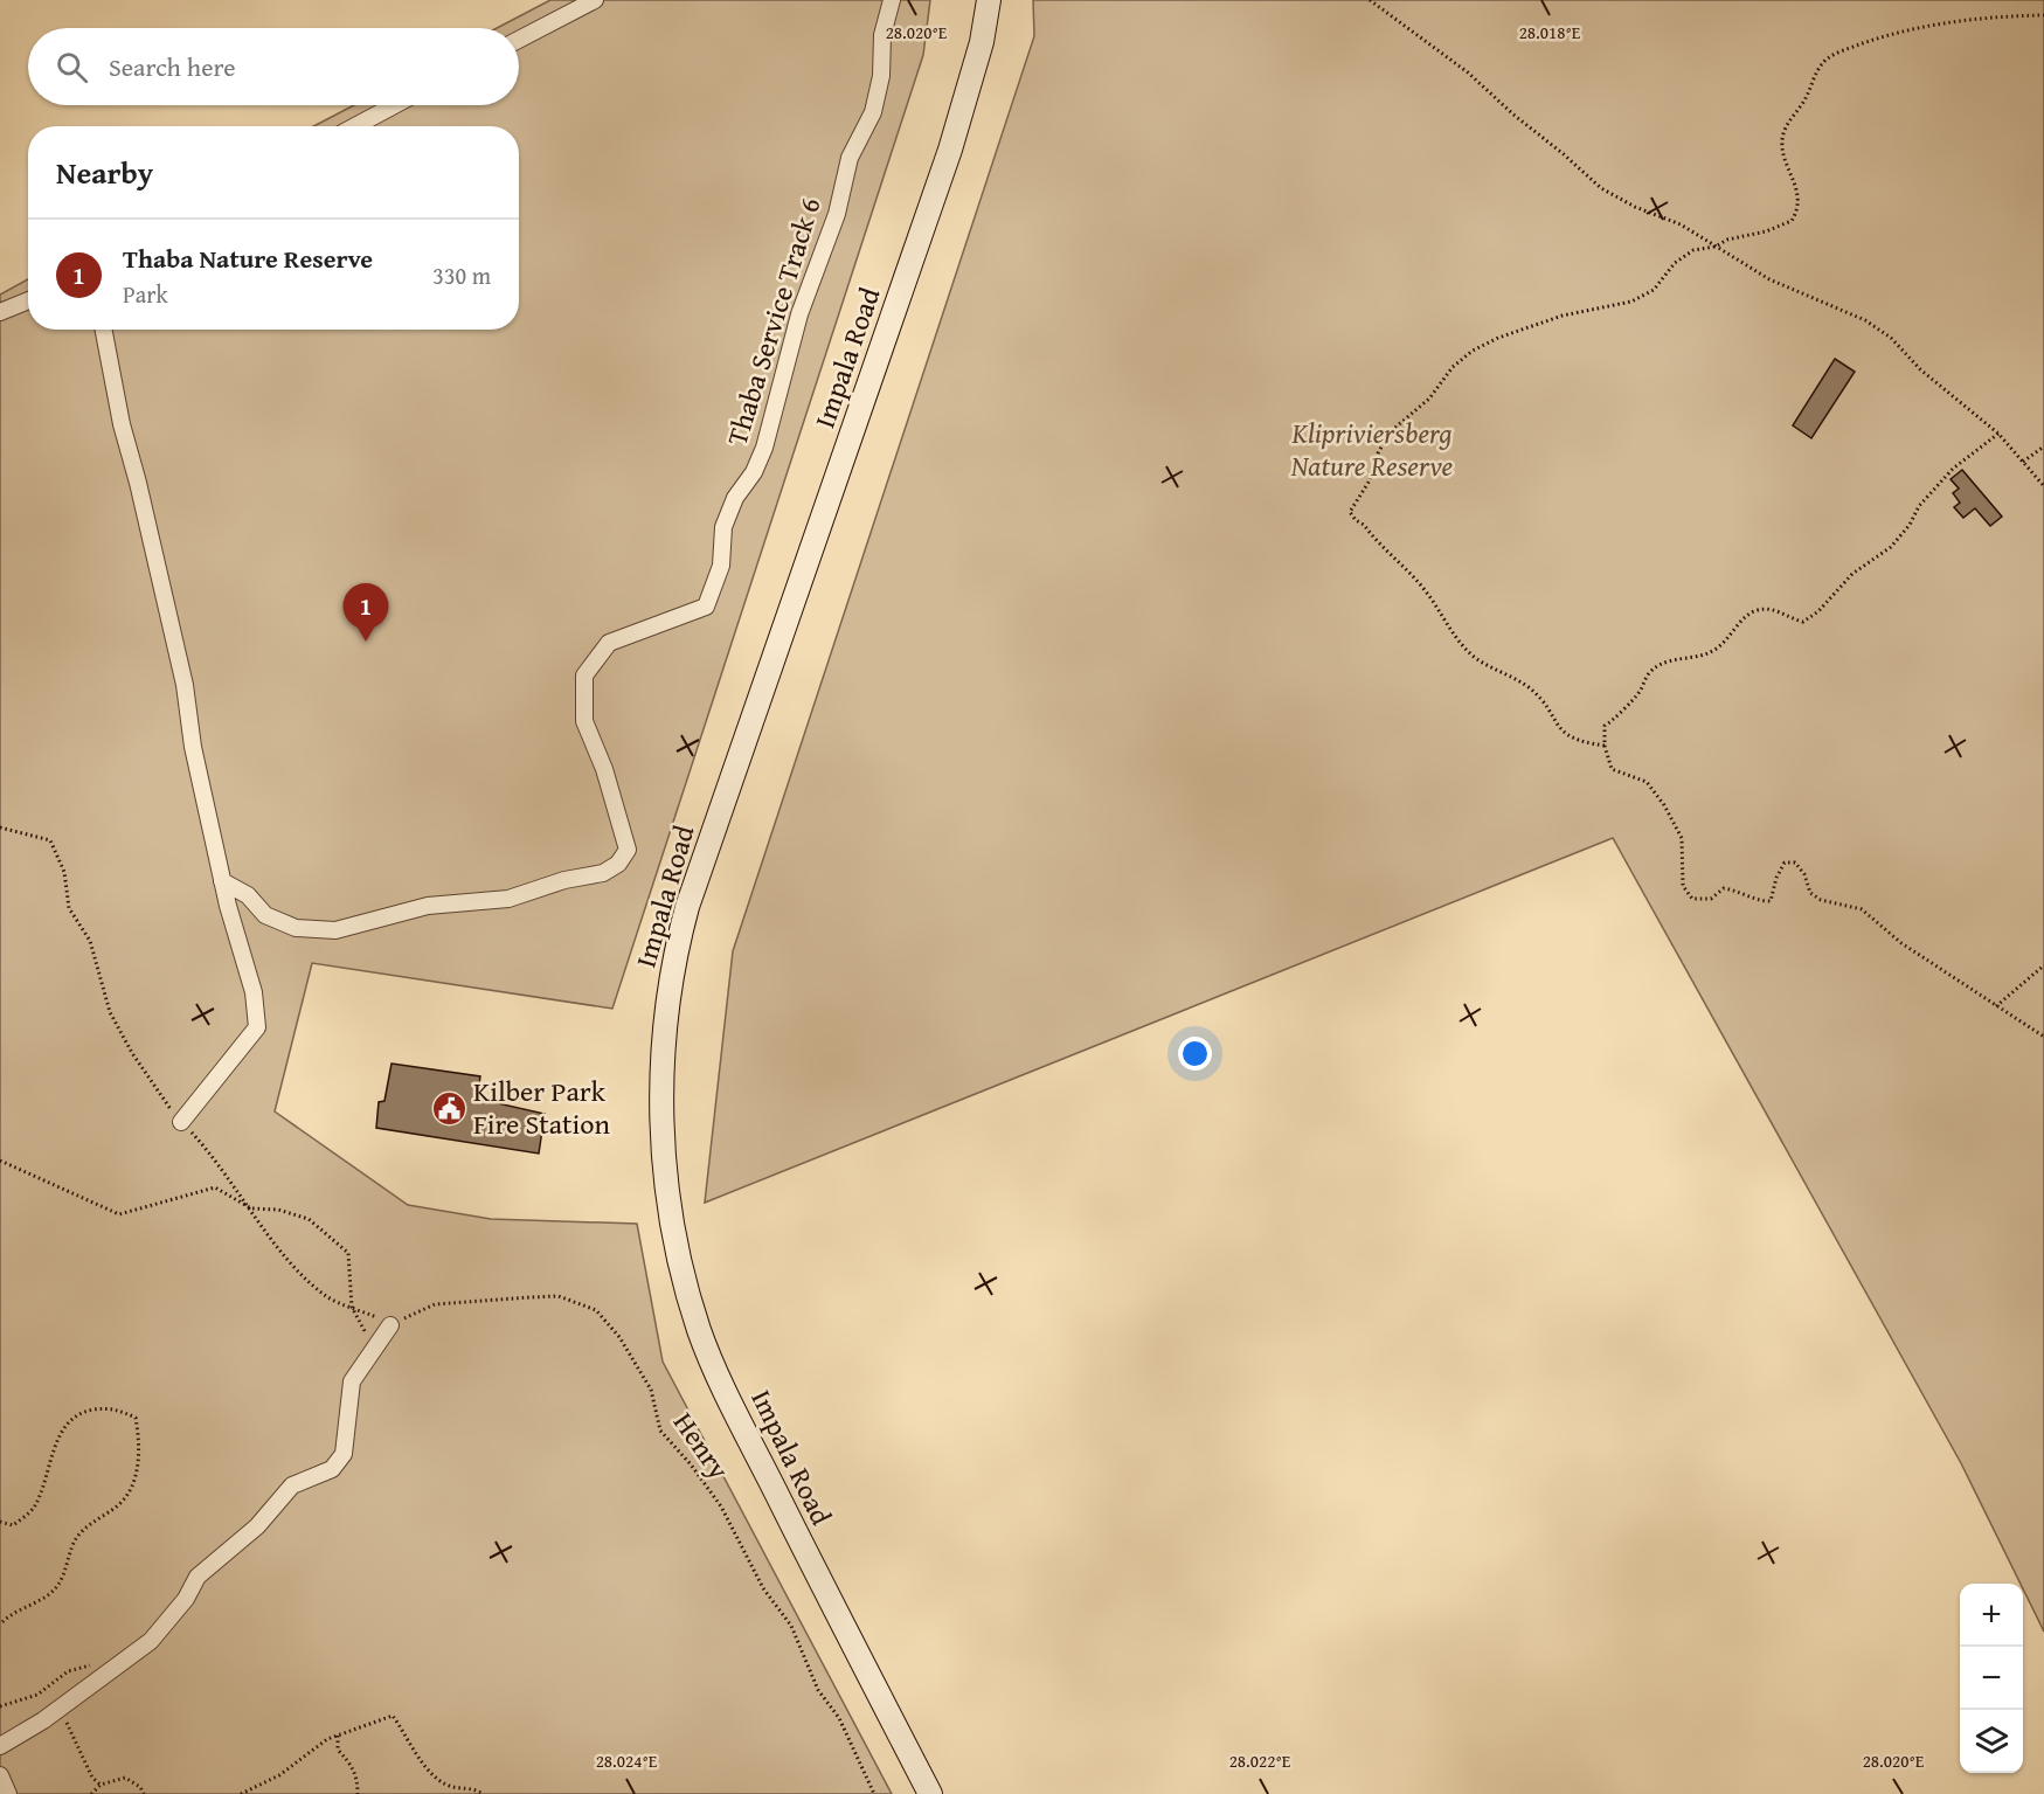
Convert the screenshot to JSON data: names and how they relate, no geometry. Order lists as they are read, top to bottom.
{
  "streets": {
    "street": ["Thaba Service Track 6", "Impala Road"],
    "path": ["Henry"]
  },
  "parks": ["Klipriviersberg Nature Reserve"],
  "places": {
    "public building": ["Kilber Park Fire Station"]
  },
  "page": {
    "search": "Search here",
    "heading": "Nearby",
    "list": [
      {
        "mark": "1",
        "name": "Thaba Nature Reserve",
        "note": "Park",
        "value": "330 m"
      }
    ],
    "pins": "1",
    "map_buttons": ["+", "−"]
  },
  "coordinates": [
    "28.020°E",
    "28.018°E",
    "28.024°E",
    "28.022°E"
  ]
}
